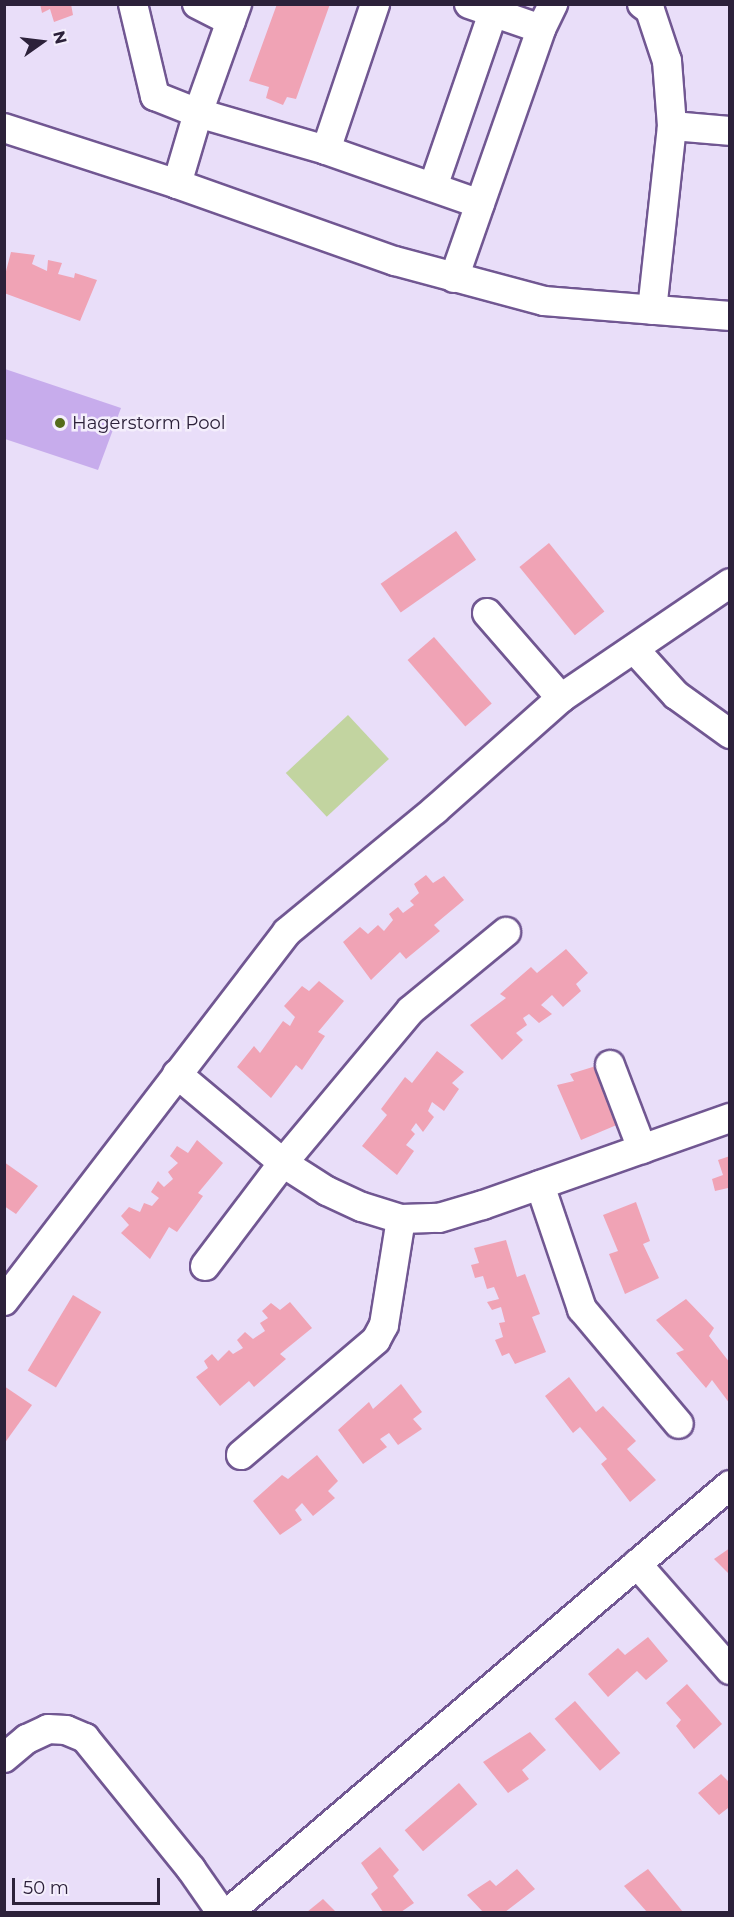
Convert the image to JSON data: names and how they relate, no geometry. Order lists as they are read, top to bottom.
{
  "places": ["Hagerstorm Pool"],
  "scale_bar": "50 m",
  "north": "right"
}
